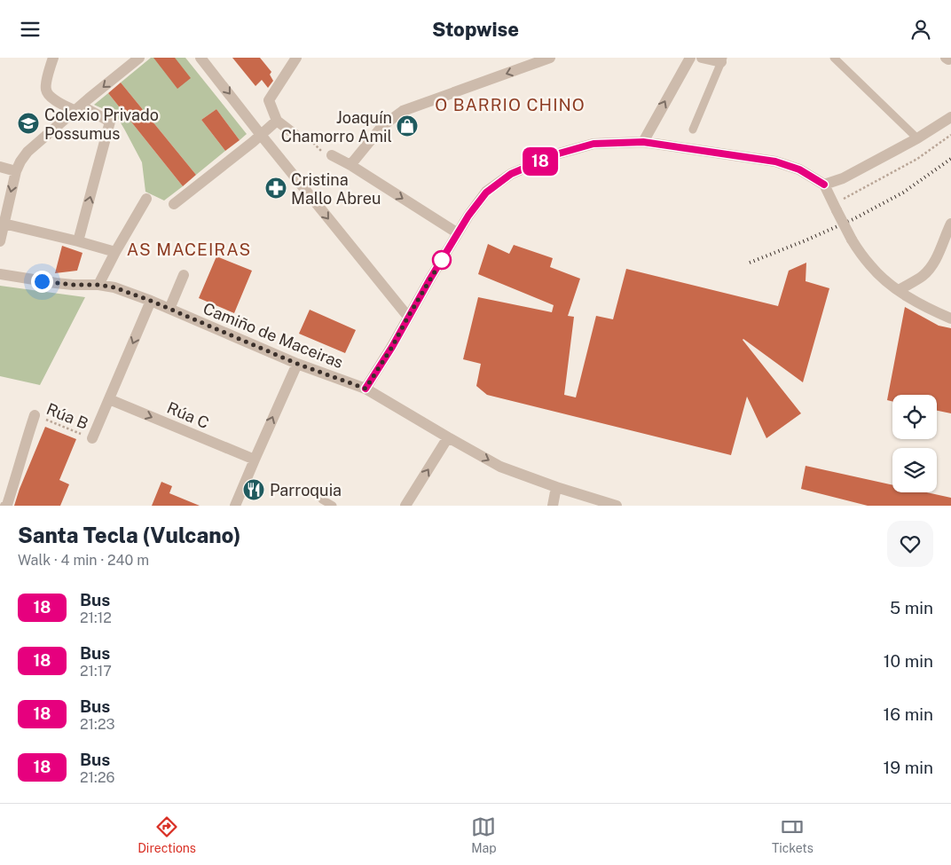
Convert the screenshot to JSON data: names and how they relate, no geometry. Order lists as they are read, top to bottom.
{
  "streets": {
    "street": ["Camiño de Maceiras", "Rúa C"],
    "path": ["Rúa B"]
  },
  "one_way": ["Rúa C"],
  "districts": ["O BARRIO CHINO", "AS MACEIRAS"],
  "places": {
    "school or university": ["Colexio Privado Possumus"],
    "shop": ["Joaquín Chamorro Amil"],
    "pharmacy": ["Cristina Mallo Abreu"],
    "restaurant": ["Parroquia"]
  },
  "lines": ["bus line 18"],
  "page": {
    "header": "Stopwise",
    "on_map": "18",
    "heading": ["Santa Tecla (Vulcano)", "Walk · 4 min · 240 m"],
    "list": [
      {
        "mark": "18",
        "name": "Bus",
        "note": "21:12",
        "value": "5 min"
      },
      {
        "mark": "18",
        "name": "Bus",
        "note": "21:17",
        "value": "10 min"
      },
      {
        "mark": "18",
        "name": "Bus",
        "note": "21:23",
        "value": "16 min"
      },
      {
        "mark": "18",
        "name": "Bus",
        "note": "21:26",
        "value": "19 min"
      }
    ],
    "tabs": ["Directions", "Map", "Tickets"]
  }
}
